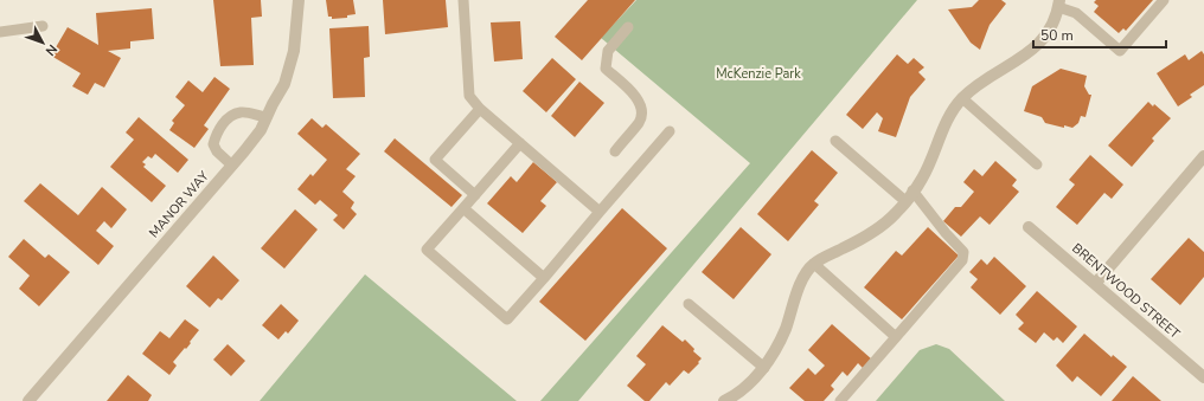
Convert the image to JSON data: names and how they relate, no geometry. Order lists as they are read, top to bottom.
{
  "streets": {
    "street": ["MANOR WAY", "BRENTWOOD STREET"]
  },
  "parks": ["McKenzie Park"],
  "scale_bar": "50 m",
  "north": "bottom right"
}
